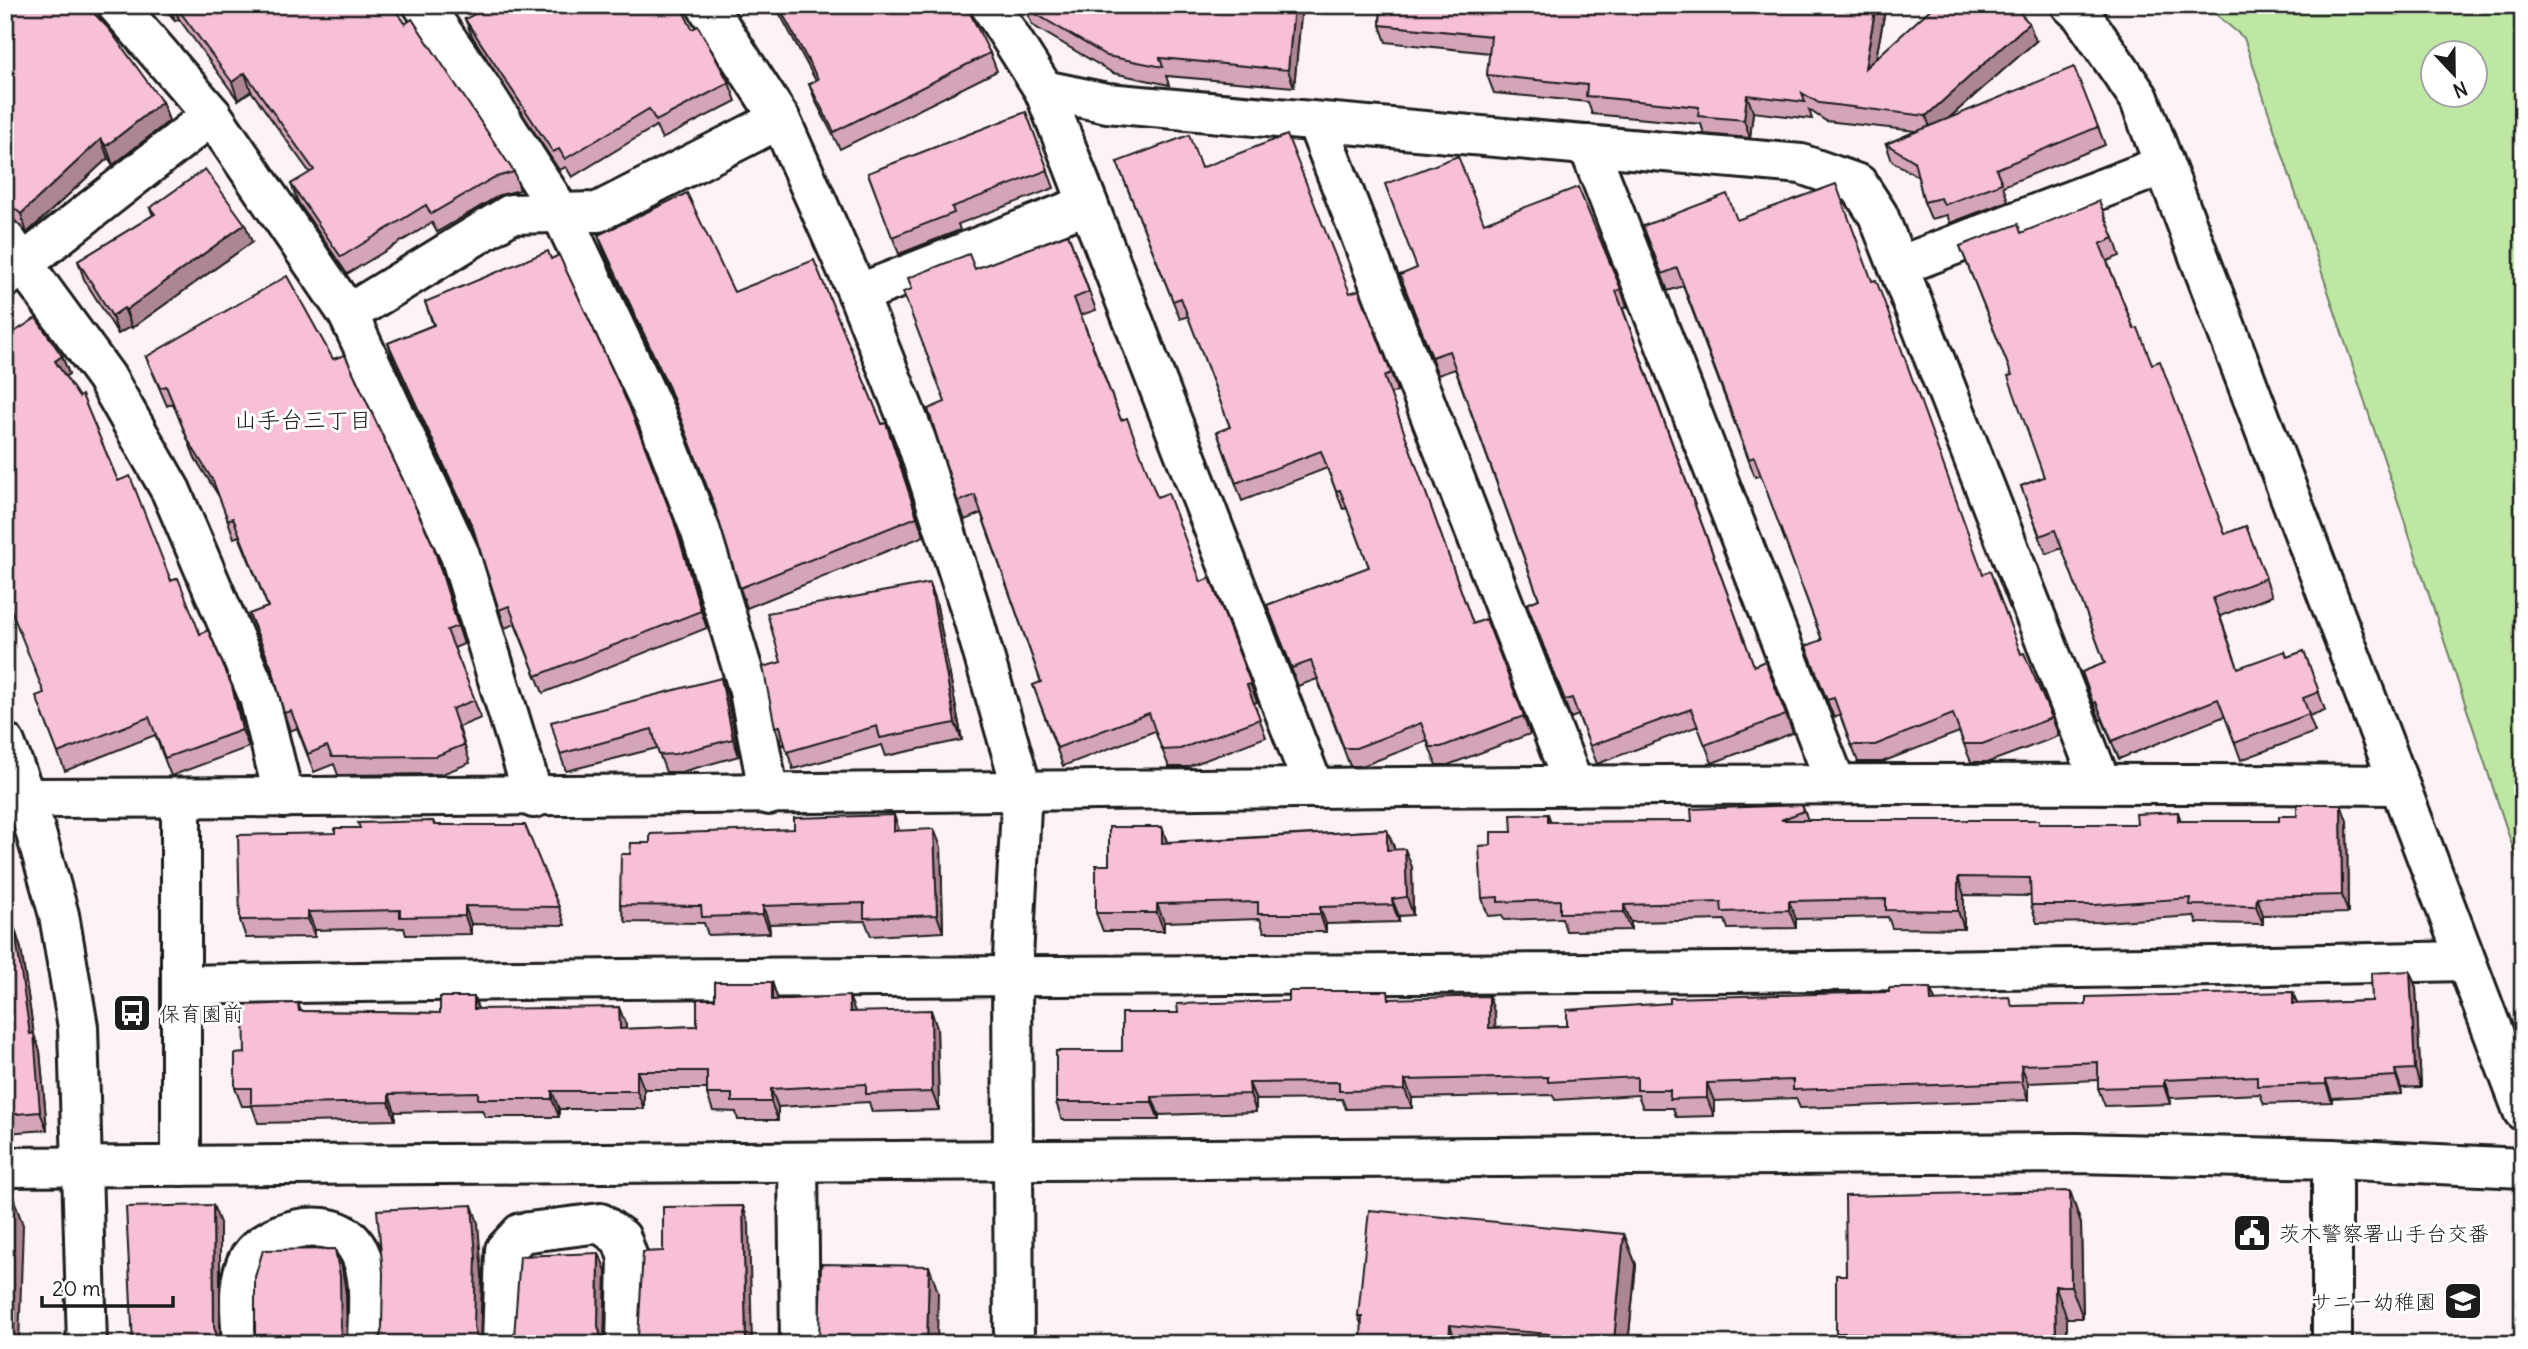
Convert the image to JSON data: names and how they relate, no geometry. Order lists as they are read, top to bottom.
{
  "districts": ["山手台三丁目"],
  "places": {
    "bus stop": ["保育園前"],
    "public building": ["茨木警察署山手台交番"],
    "school or university": ["サニー幼稚園"]
  },
  "scale_bar": "20 m",
  "north": "bottom"
}
